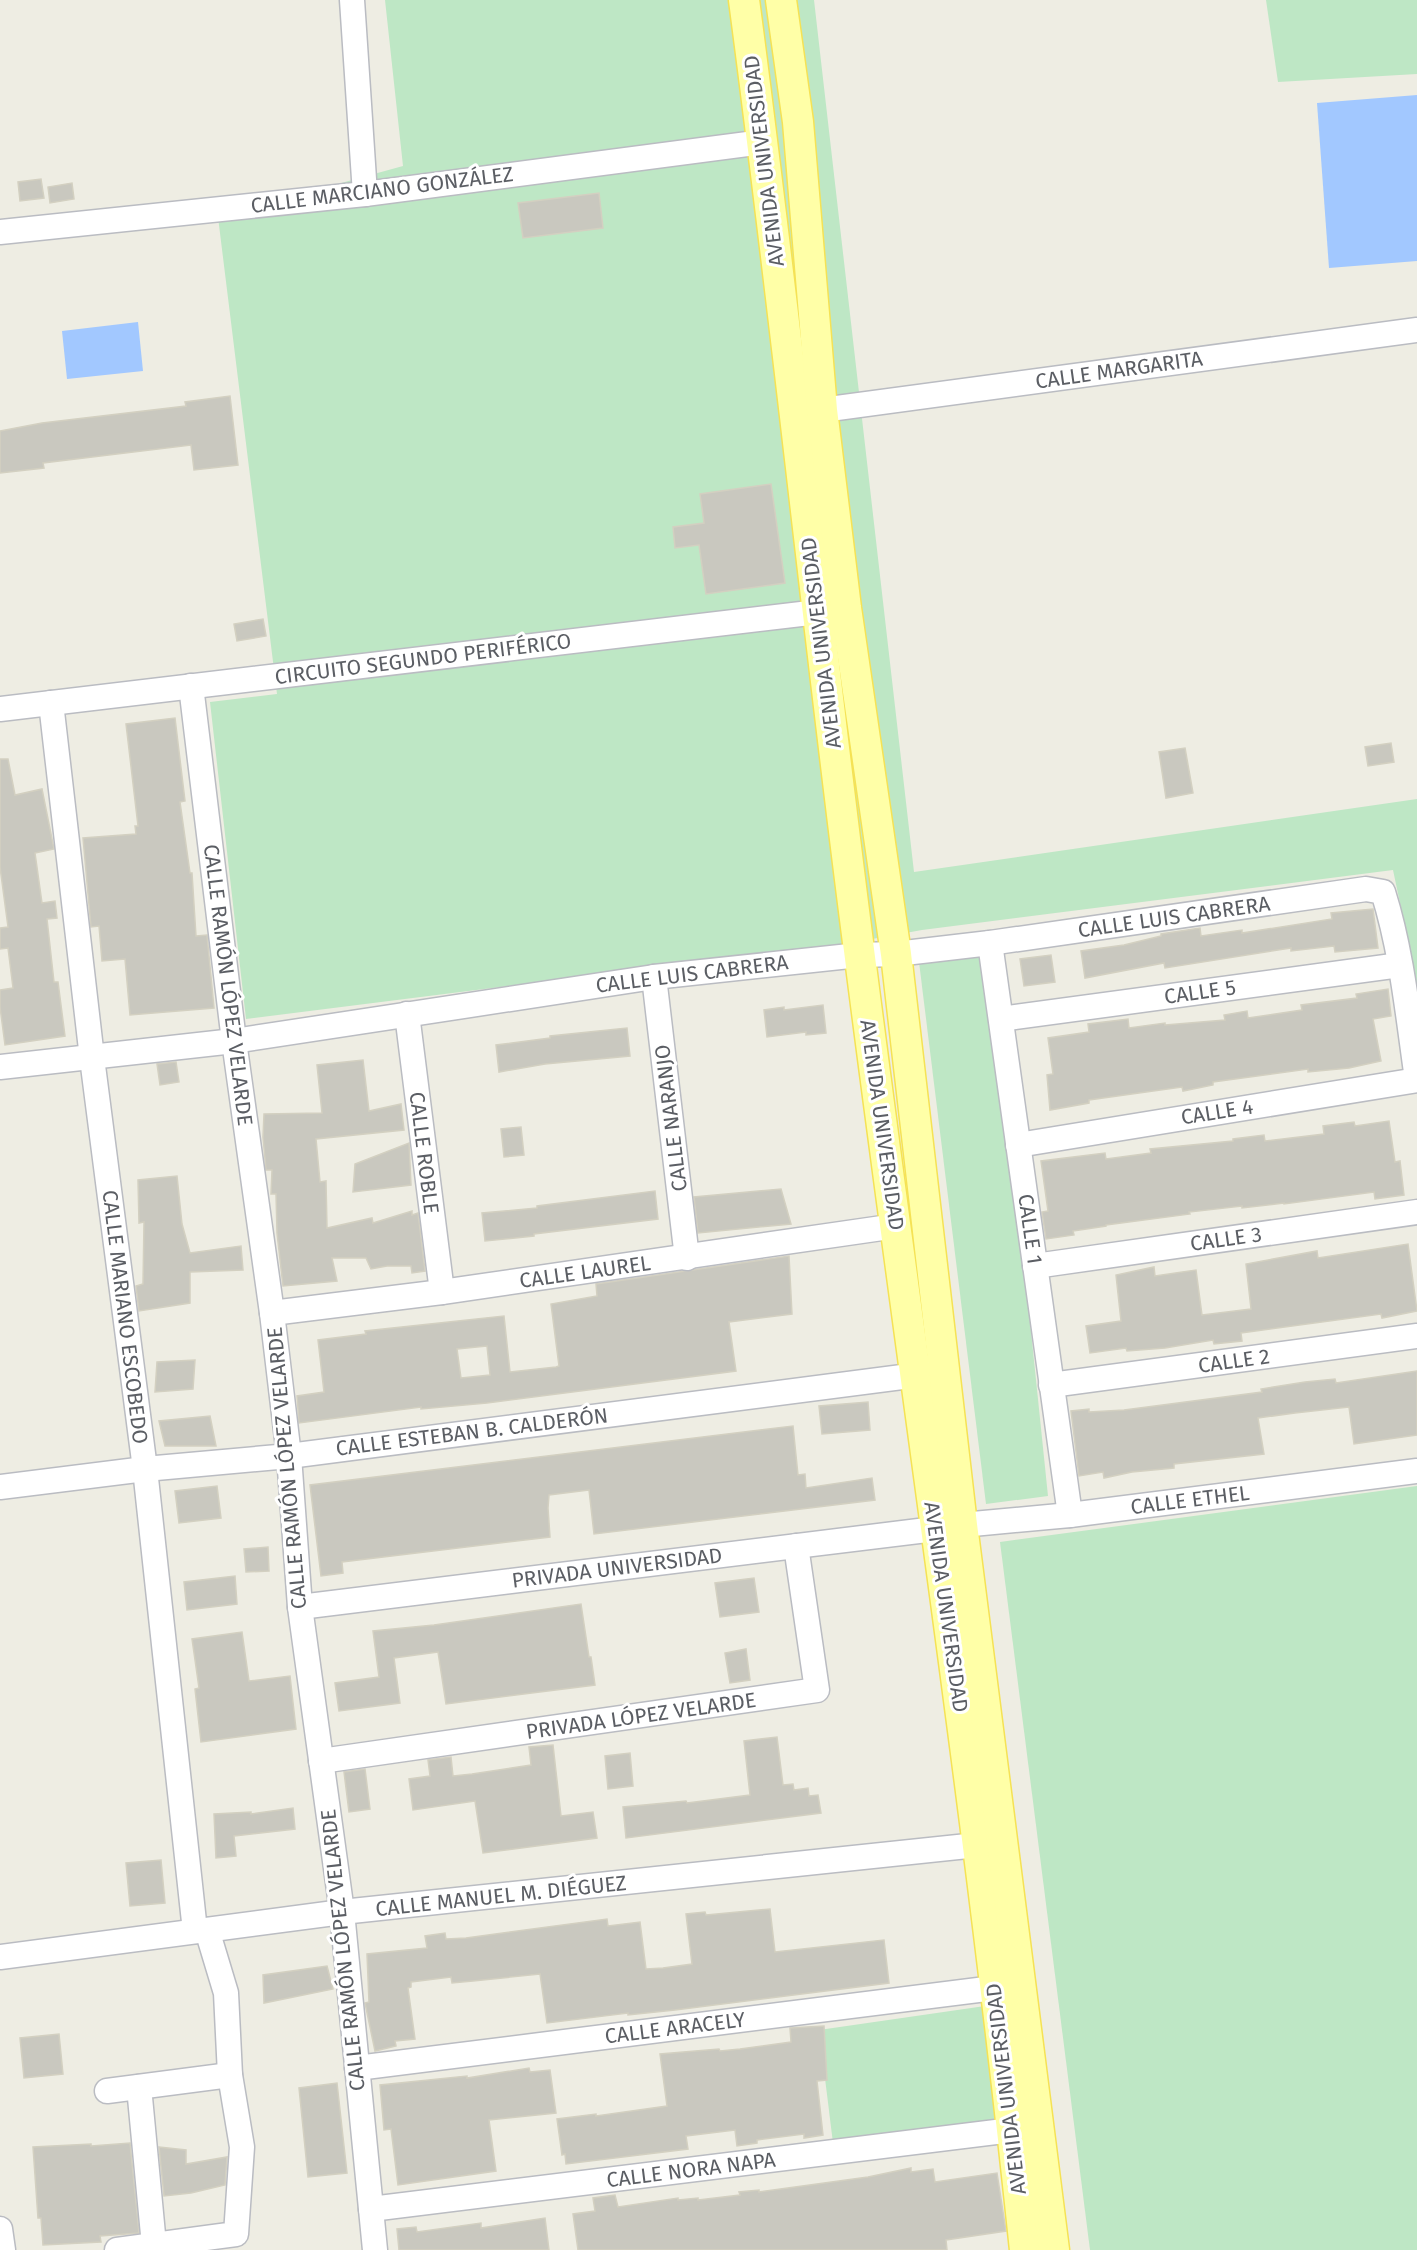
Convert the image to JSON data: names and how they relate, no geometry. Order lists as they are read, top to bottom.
{
  "streets": {
    "main road": ["AVENIDA UNIVERSIDAD"],
    "street": [
      "CALLE MARCIANO GONZÁLEZ",
      "CALLE MARGARITA",
      "CIRCUITO SEGUNDO PERIFÉRICO",
      "CALLE LUIS CABRERA",
      "CALLE RAMÓN LÓPEZ VELARDE",
      "CALLE 5",
      "CALLE 4",
      "CALLE NARANJO",
      "CALLE ROBLE",
      "CALLE 1",
      "CALLE 3",
      "CALLE LAUREL",
      "CALLE MARIANO ESCOBEDO",
      "CALLE 2",
      "CALLE ESTEBAN B. CALDERÓN",
      "CALLE ETHEL",
      "PRIVADA UNIVERSIDAD",
      "PRIVADA LÓPEZ VELARDE",
      "CALLE MANUEL M. DIÉGUEZ",
      "CALLE ARACELY",
      "CALLE NORA NAPA"
    ]
  },
  "crossings": [
    ["AVENIDA UNIVERSIDAD", "CALLE MARCIANO GONZÁLEZ"],
    ["AVENIDA UNIVERSIDAD", "CALLE MARGARITA"],
    ["AVENIDA UNIVERSIDAD", "CIRCUITO SEGUNDO PERIFÉRICO"],
    ["AVENIDA UNIVERSIDAD", "CALLE LUIS CABRERA"],
    ["AVENIDA UNIVERSIDAD", "CALLE LAUREL"],
    ["AVENIDA UNIVERSIDAD", "CALLE ESTEBAN B. CALDERÓN"],
    ["AVENIDA UNIVERSIDAD", "CALLE ETHEL"],
    ["AVENIDA UNIVERSIDAD", "PRIVADA UNIVERSIDAD"],
    ["AVENIDA UNIVERSIDAD", "CALLE MANUEL M. DIÉGUEZ"],
    ["AVENIDA UNIVERSIDAD", "CALLE ARACELY"],
    ["AVENIDA UNIVERSIDAD", "CALLE NORA NAPA"],
    ["CIRCUITO SEGUNDO PERIFÉRICO", "CALLE RAMÓN LÓPEZ VELARDE"],
    ["CIRCUITO SEGUNDO PERIFÉRICO", "CALLE MARIANO ESCOBEDO"],
    ["CALLE LUIS CABRERA", "CALLE RAMÓN LÓPEZ VELARDE"],
    ["CALLE LUIS CABRERA", "CALLE 5"],
    ["CALLE LUIS CABRERA", "CALLE NARANJO"],
    ["CALLE LUIS CABRERA", "CALLE ROBLE"],
    ["CALLE LUIS CABRERA", "CALLE 1"],
    ["CALLE LUIS CABRERA", "CALLE MARIANO ESCOBEDO"],
    ["CALLE RAMÓN LÓPEZ VELARDE", "CALLE LAUREL"],
    ["CALLE RAMÓN LÓPEZ VELARDE", "CALLE ESTEBAN B. CALDERÓN"],
    ["CALLE RAMÓN LÓPEZ VELARDE", "PRIVADA UNIVERSIDAD"],
    ["CALLE RAMÓN LÓPEZ VELARDE", "PRIVADA LÓPEZ VELARDE"],
    ["CALLE RAMÓN LÓPEZ VELARDE", "CALLE MANUEL M. DIÉGUEZ"],
    ["CALLE RAMÓN LÓPEZ VELARDE", "CALLE ARACELY"],
    ["CALLE RAMÓN LÓPEZ VELARDE", "CALLE NORA NAPA"],
    ["CALLE 5", "CALLE 1"],
    ["CALLE 4", "CALLE 1"],
    ["CALLE NARANJO", "CALLE LAUREL"],
    ["CALLE ROBLE", "CALLE LAUREL"],
    ["CALLE 1", "CALLE 3"],
    ["CALLE 1", "CALLE 2"],
    ["CALLE 1", "CALLE ETHEL"],
    ["CALLE MARIANO ESCOBEDO", "CALLE ESTEBAN B. CALDERÓN"],
    ["CALLE MARIANO ESCOBEDO", "CALLE MANUEL M. DIÉGUEZ"],
    ["CALLE ETHEL", "PRIVADA UNIVERSIDAD"],
    ["PRIVADA UNIVERSIDAD", "PRIVADA LÓPEZ VELARDE"]
  ]
}
